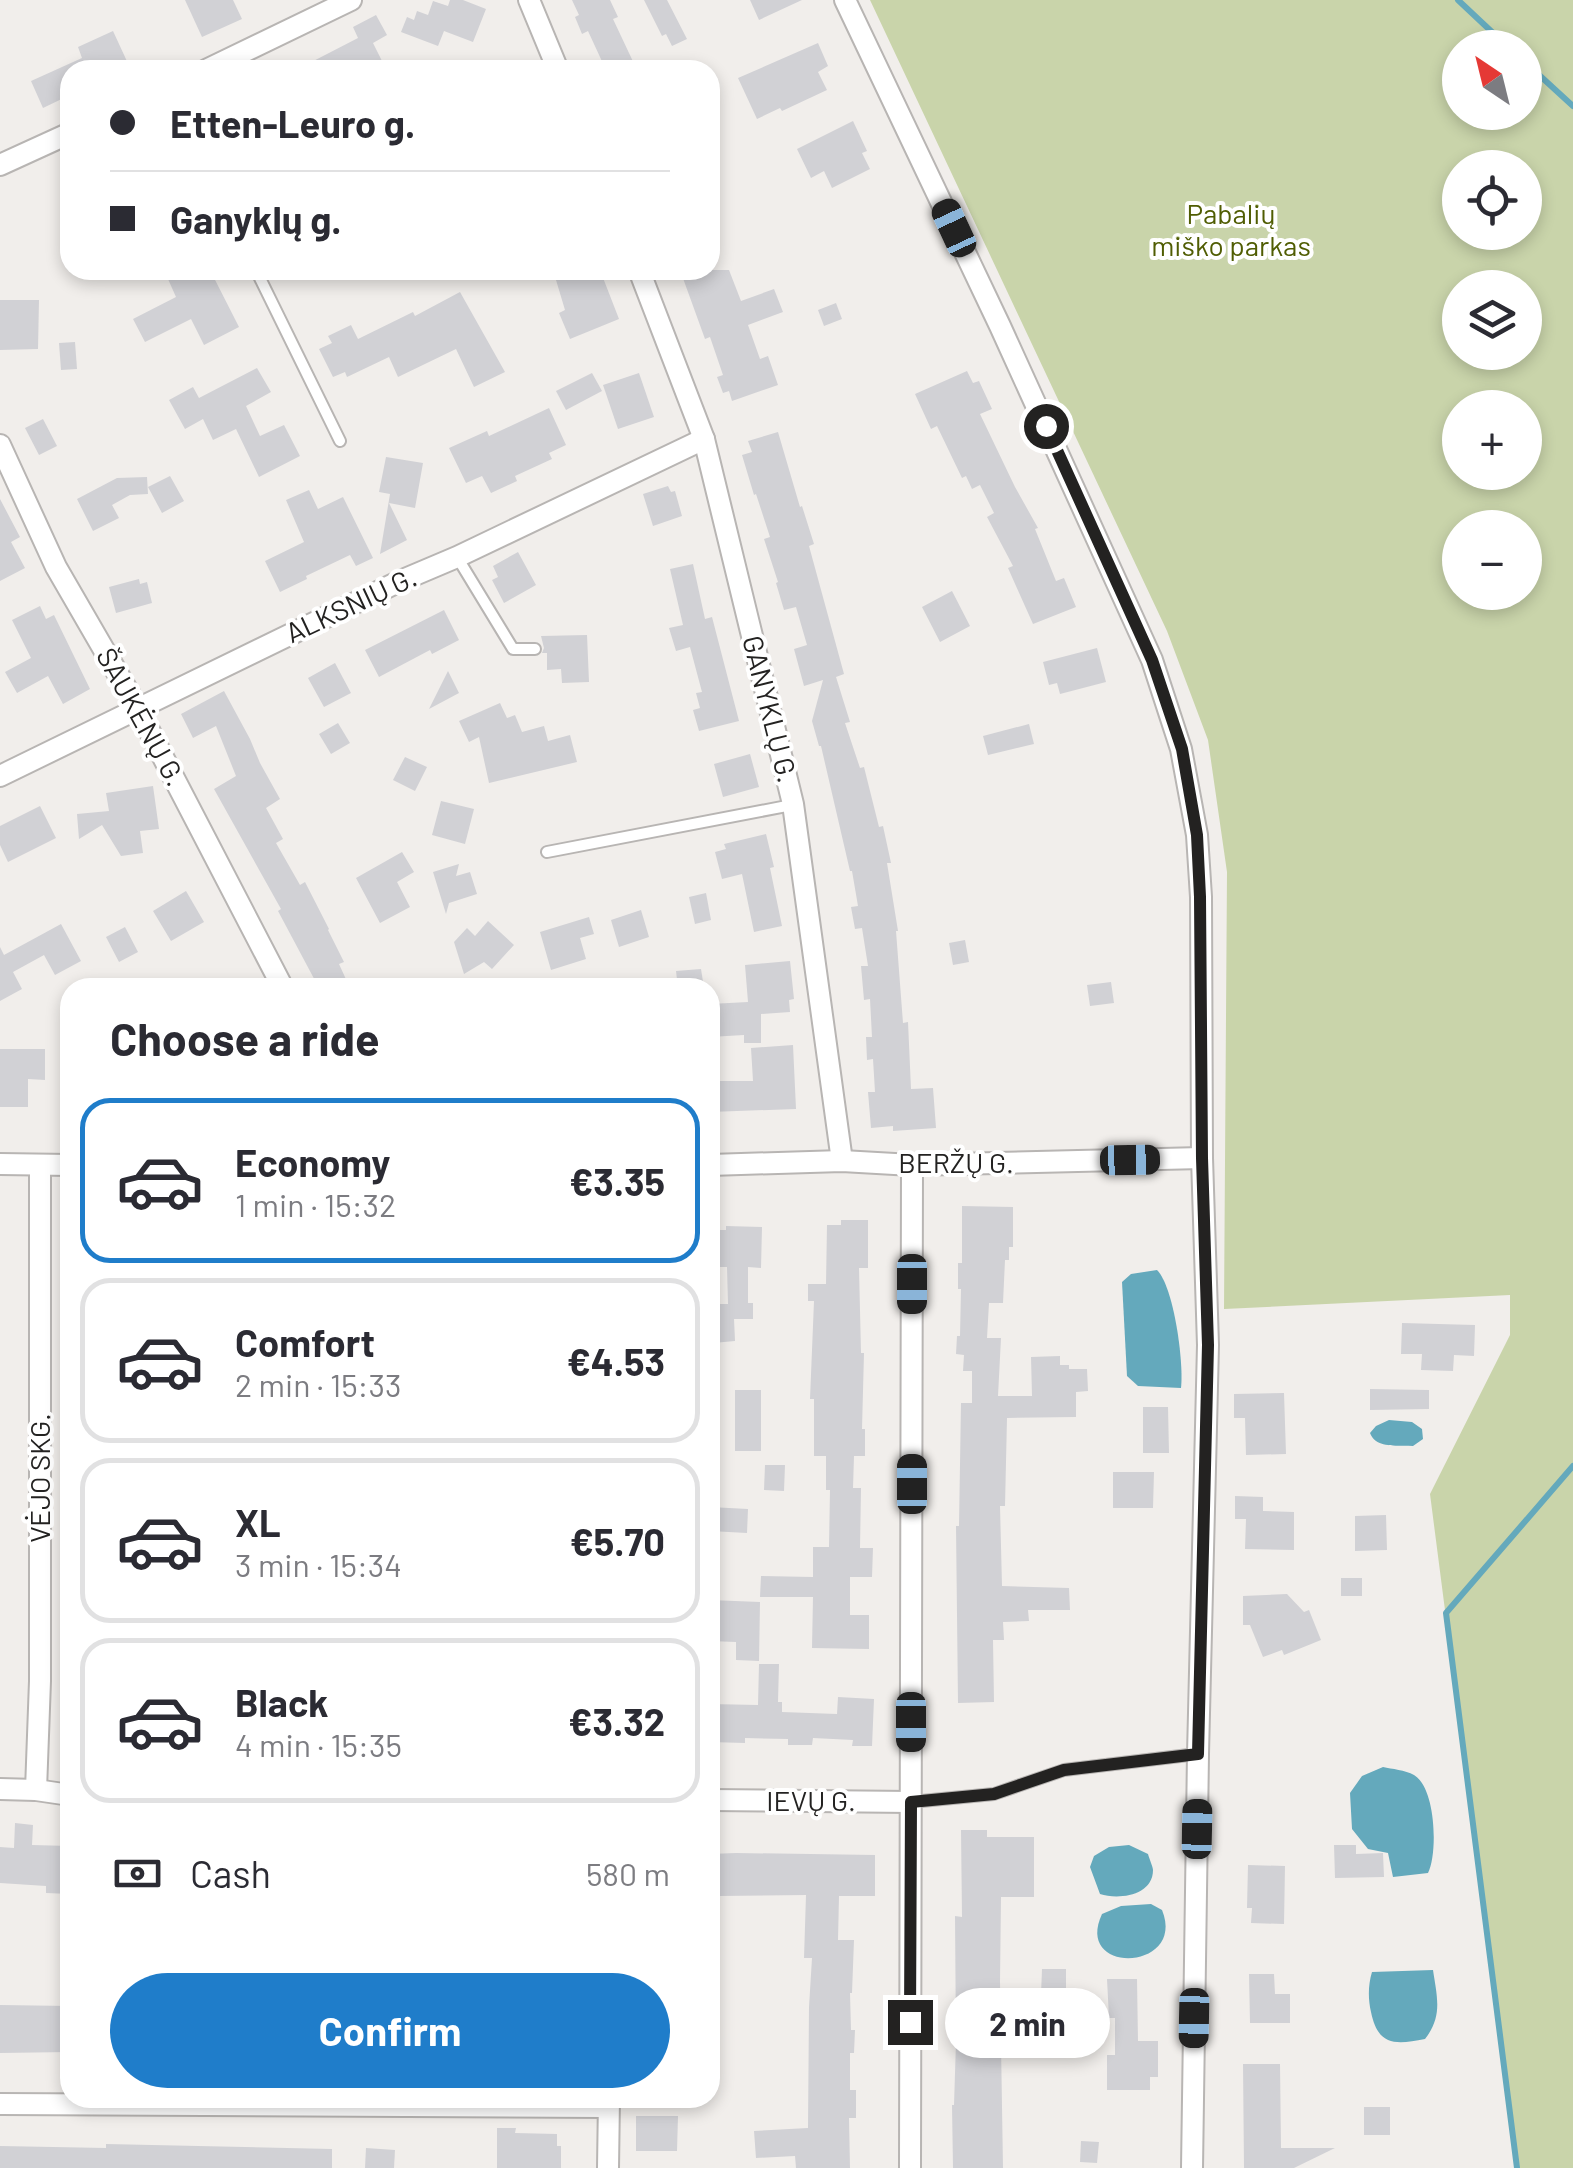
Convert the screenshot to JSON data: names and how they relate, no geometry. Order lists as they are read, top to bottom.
{
  "streets": {
    "street": [
      "ALKSNIŲ G.",
      "GANYKLŲ G.",
      "ŠAUKĖNŲ G.",
      "BERŽŲ G.",
      "VĖJO SKG.",
      "IEVŲ G."
    ]
  },
  "crossings": [
    ["ALKSNIŲ G.", "GANYKLŲ G."],
    ["ALKSNIŲ G.", "ŠAUKĖNŲ G."],
    ["GANYKLŲ G.", "BERŽŲ G."]
  ],
  "parks": ["Pabalių miško parkas"],
  "north": "top left",
  "page": {
    "map_buttons": ["+", "−"],
    "banner": ["Etten-Leuro g.", "Ganyklų g."],
    "heading": "Choose a ride",
    "list": [
      {
        "name": "Economy",
        "note": "1 min · 15:32",
        "value": "€3.35"
      },
      {
        "name": "Comfort",
        "note": "2 min · 15:33",
        "value": "€4.53"
      },
      {
        "name": "XL",
        "note": "3 min · 15:34",
        "value": "€5.70"
      },
      {
        "name": "Black",
        "note": "4 min · 15:35",
        "value": "€3.32"
      }
    ],
    "pay": ["Cash", "580 m"],
    "buttons": "Confirm",
    "bubble": "2 min"
  }
}
